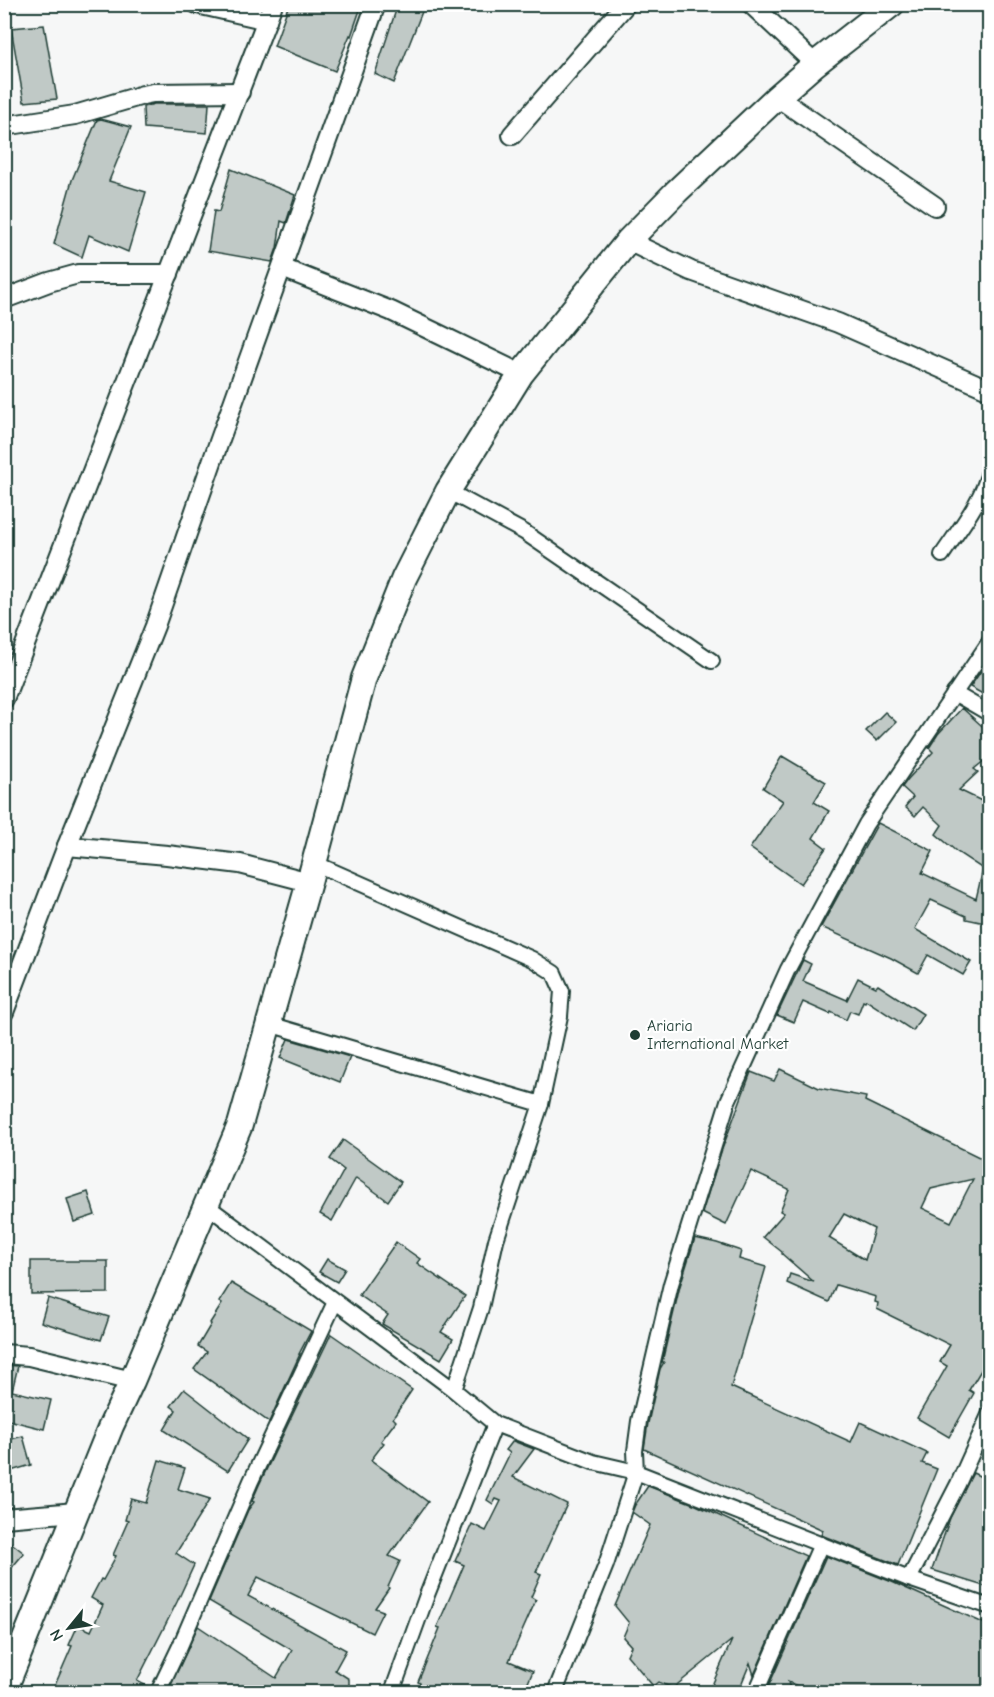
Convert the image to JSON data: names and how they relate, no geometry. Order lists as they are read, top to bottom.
{
  "places": ["Ariaria International Market"],
  "north": "bottom left"
}
